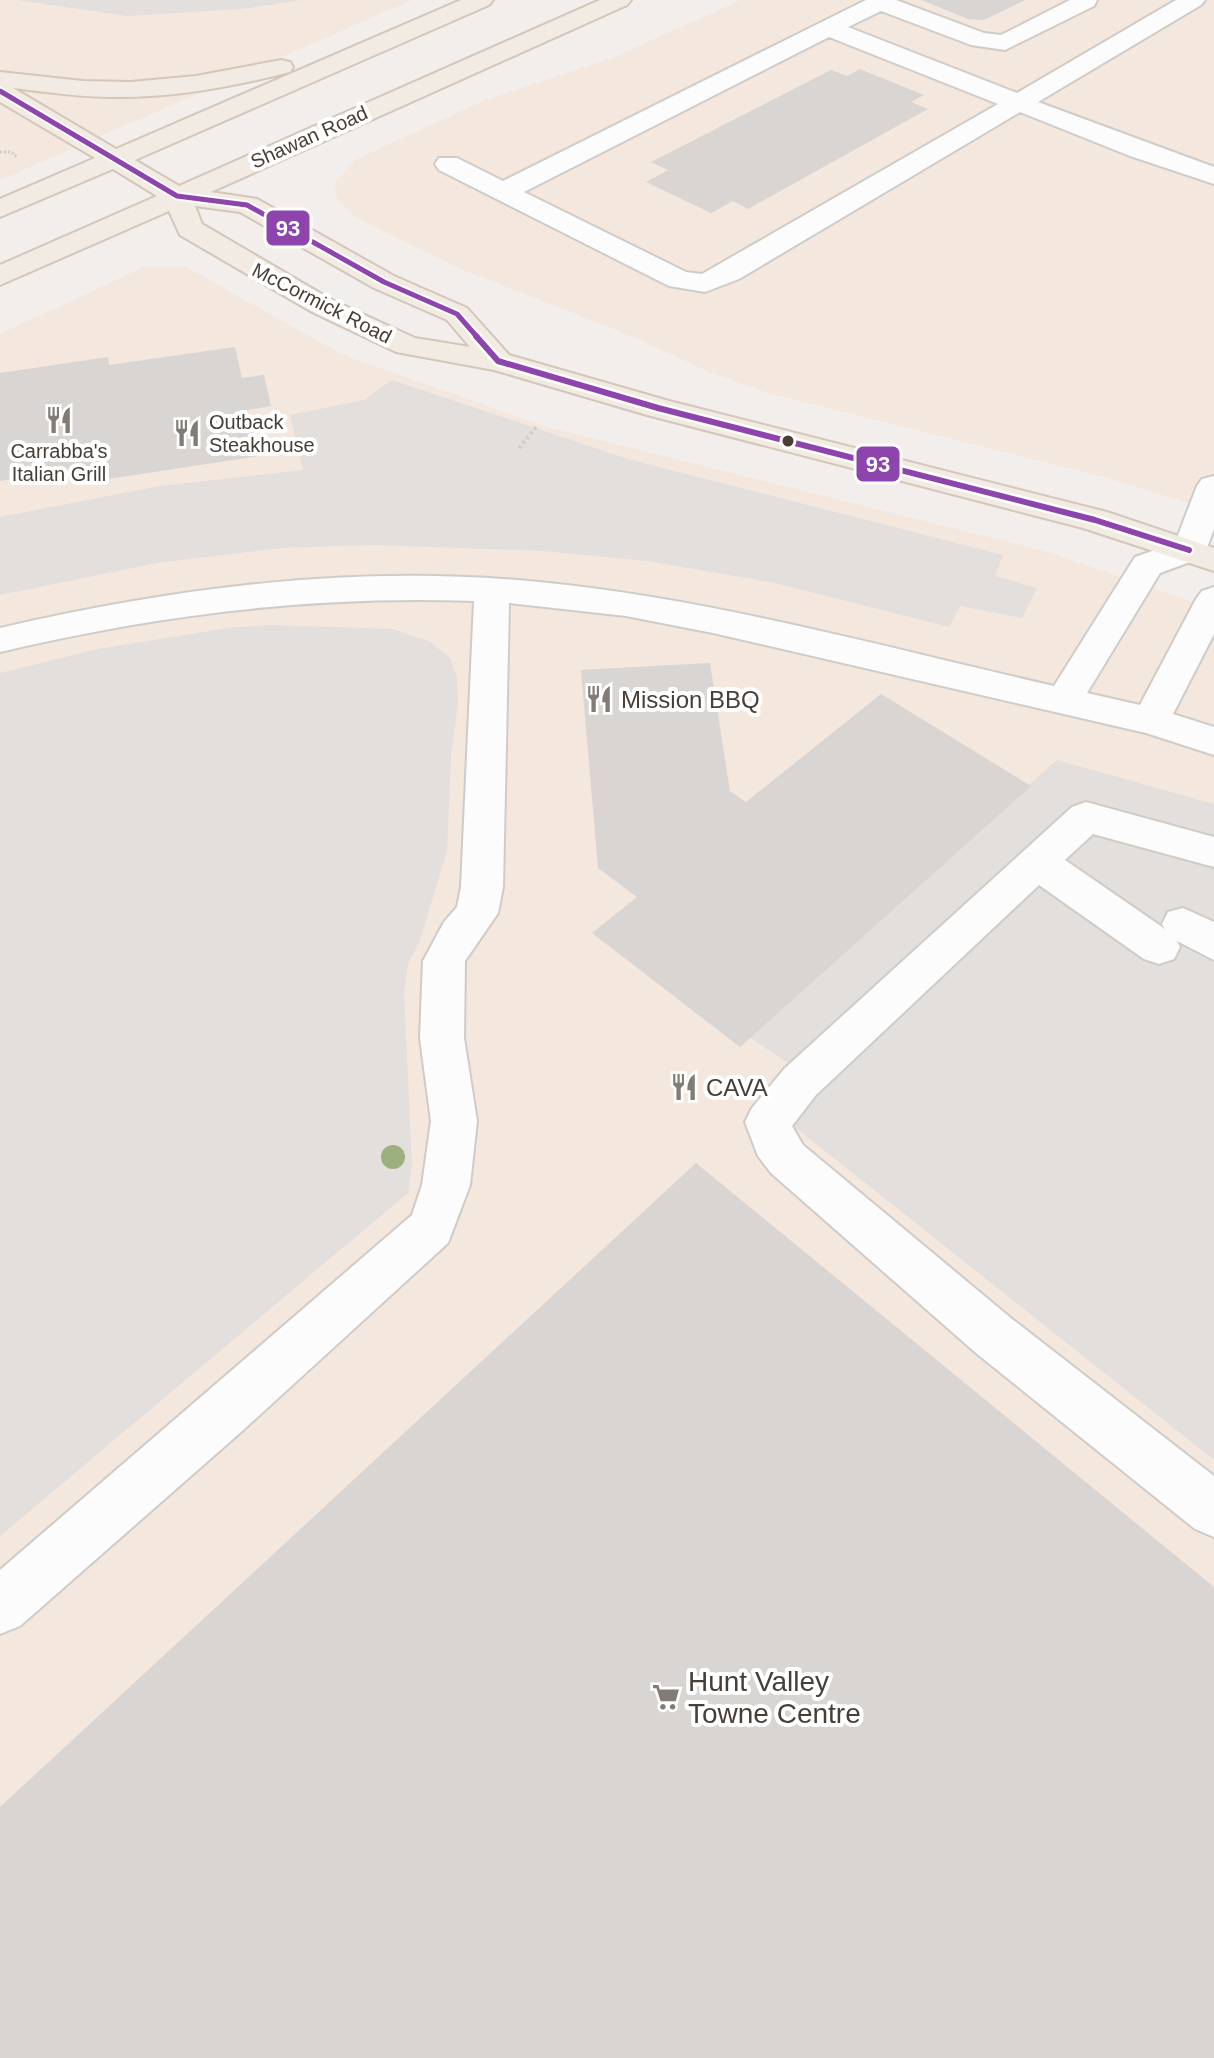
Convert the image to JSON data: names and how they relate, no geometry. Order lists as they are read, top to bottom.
{
  "streets": {
    "main road": ["Shawan Road", "McCormick Road"]
  },
  "crossings": [
    ["Shawan Road", "McCormick Road"]
  ],
  "places": {
    "restaurant": [
      "Carrabba's Italian Grill",
      "Outback Steakhouse",
      "Mission BBQ",
      "CAVA"
    ],
    "supermarket": ["Hunt Valley Towne Centre"]
  },
  "lines": ["transit line 93"]
}
